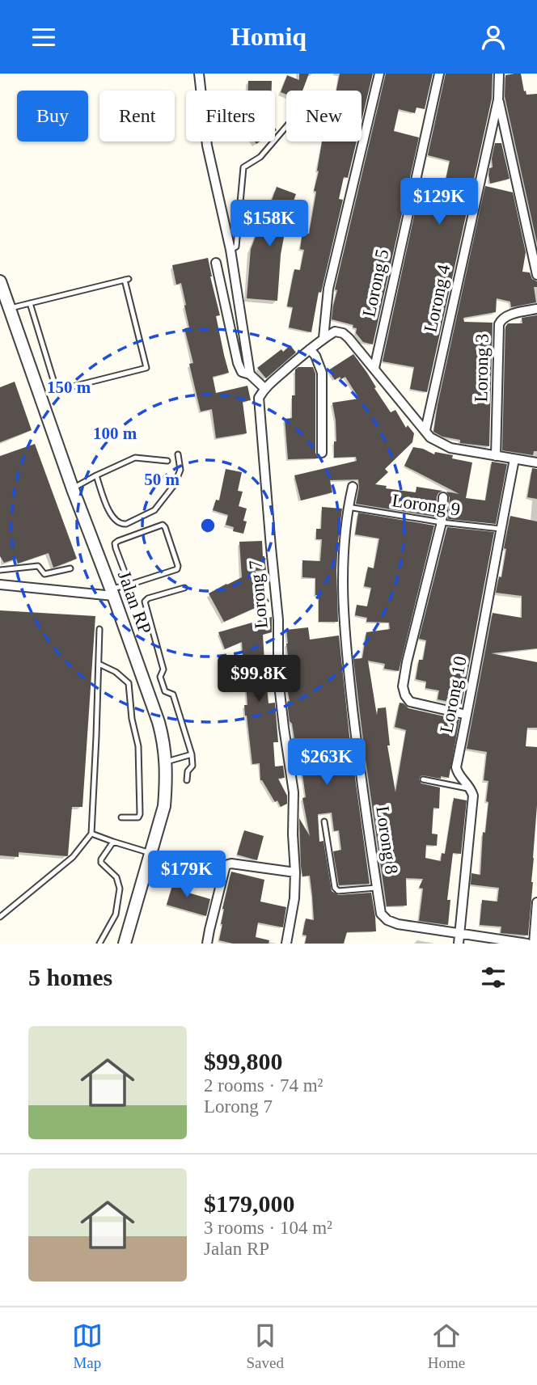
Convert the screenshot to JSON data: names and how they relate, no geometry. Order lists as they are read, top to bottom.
{
  "streets": {
    "street": [
      "Lorong 5",
      "Lorong 4",
      "Lorong 3",
      "Lorong 7",
      "Jalan RP",
      "Lorong 10",
      "Lorong 8"
    ],
    "lane": ["Lorong 9"]
  },
  "crossings": [
    ["Lorong 9", "Lorong 10"],
    ["Lorong 9", "Lorong 8"]
  ],
  "page": {
    "header": "Homiq",
    "chip": [
      "Buy",
      "Rent",
      "Filters",
      "New"
    ],
    "price": [
      "$129K",
      "$158K",
      "$99.8K",
      "$263K",
      "$179K"
    ],
    "heading": "5 homes",
    "list": [
      {
        "name": "$99,800",
        "note": "2 rooms · 74 m² · Lorong 7"
      },
      {
        "name": "$179,000",
        "note": "3 rooms · 104 m² · Jalan RP"
      }
    ],
    "tabs": ["Map", "Saved", "Home"]
  },
  "rings": ["150 m", "100 m", "50 m"]
}
